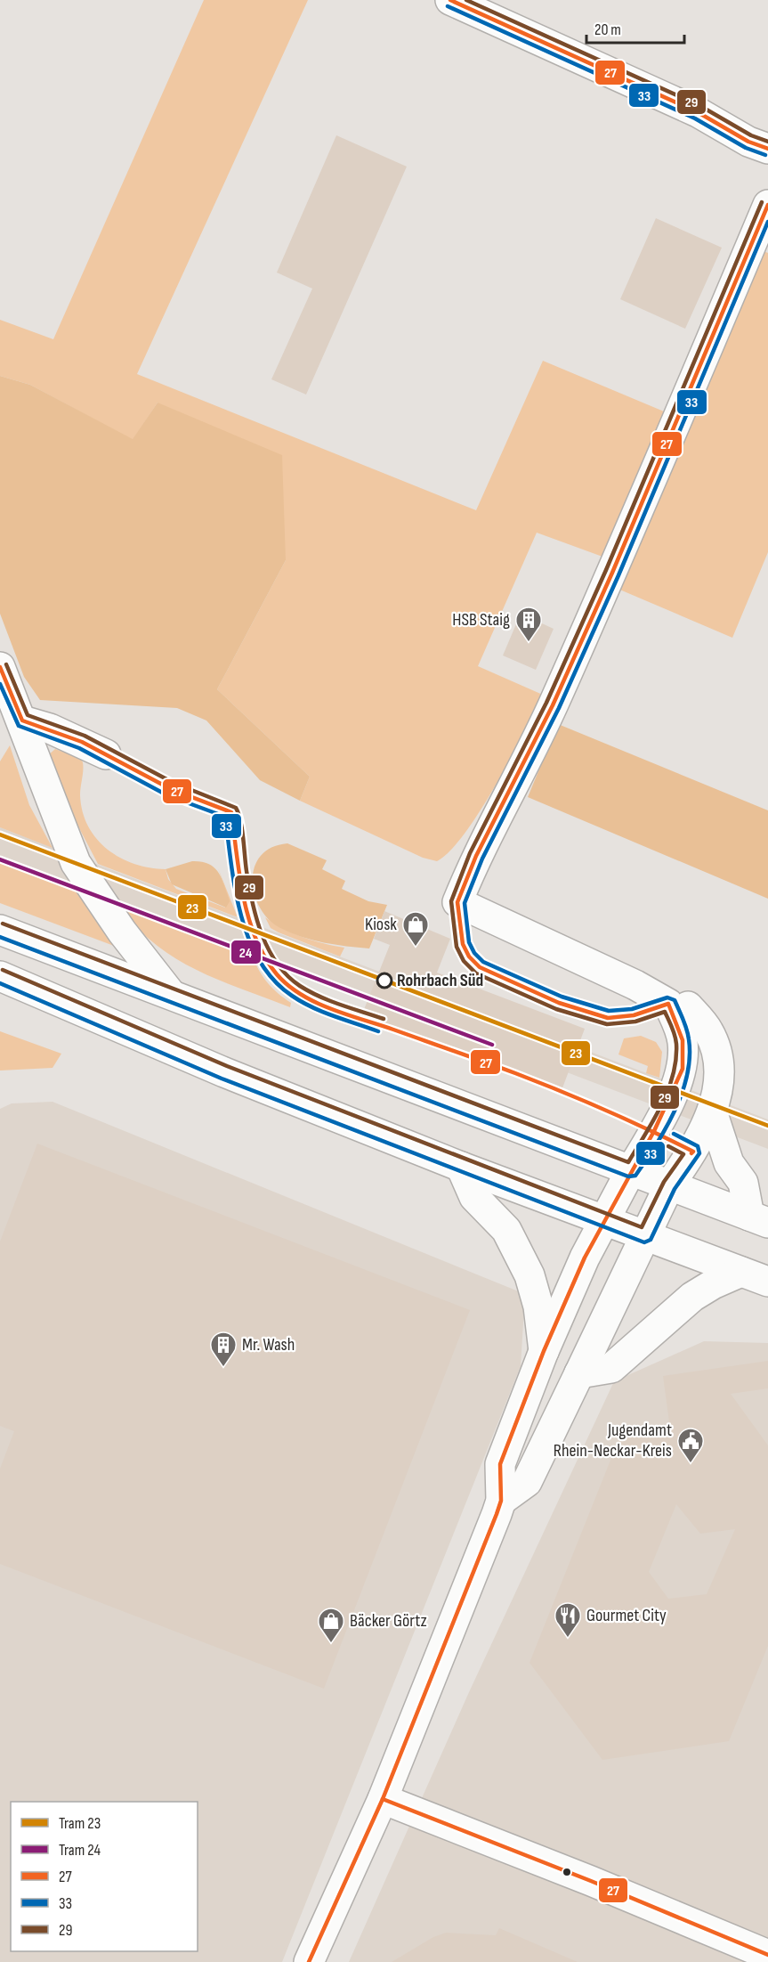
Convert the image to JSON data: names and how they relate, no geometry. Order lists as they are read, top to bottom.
{
  "places": {
    "building": ["HSB Staig", "Mr. Wash"],
    "shop": ["Kiosk", "Bäcker Görtz"],
    "other": ["Rohrbach Süd"],
    "public building": ["Jugendamt Rhein-Neckar-Kreis"],
    "restaurant": ["Gourmet City"]
  },
  "lines": [
    "transit line 27",
    "transit line 29",
    "transit line 33",
    "tram line 23",
    "tram line 24"
  ],
  "legend": [
    "Tram 23",
    "Tram 24",
    "27",
    "33",
    "29"
  ],
  "scale_bar": "20 m"
}
